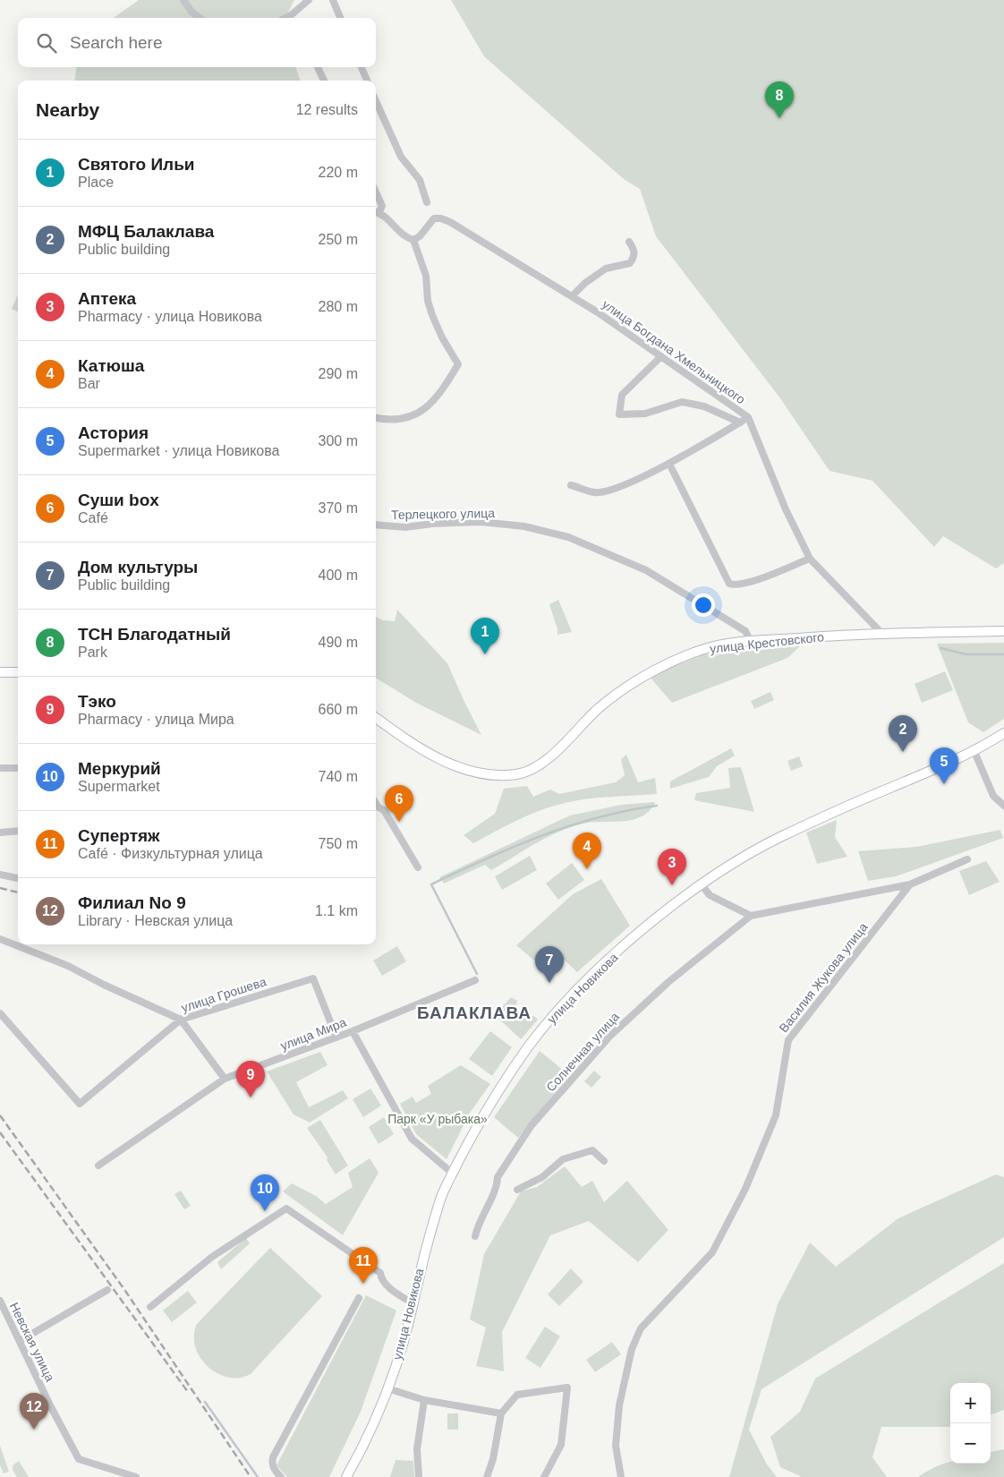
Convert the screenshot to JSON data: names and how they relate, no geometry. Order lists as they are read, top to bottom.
{
  "streets": {
    "main road": ["улица Крестовского", "улица Новикова"],
    "street": [
      "улица Богдана Хмельницкого",
      "Терлецкого улица",
      "Василия Жукова улица",
      "улица Грошева",
      "улица Мира",
      "Солнечная улица",
      "Невская улица"
    ]
  },
  "crossings": [
    ["улица Богдана Хмельницкого", "улица Крестовского"],
    ["Терлецкого улица", "улица Крестовского"],
    ["улица Грошева", "улица Мира"]
  ],
  "districts": ["БАЛАКЛАВА"],
  "parks": ["Парк «У рыбака»"],
  "page": {
    "search": "Search here",
    "heading": ["Nearby", "12 results"],
    "pins": [
      "8",
      "1",
      "2",
      "5",
      "6",
      "4",
      "3",
      "7",
      "9",
      "10",
      "11",
      "12"
    ],
    "list": [
      {
        "mark": "1",
        "name": "Святого Ильи",
        "note": "Place",
        "value": "220 m"
      },
      {
        "mark": "2",
        "name": "МФЦ Балаклава",
        "note": "Public building",
        "value": "250 m"
      },
      {
        "mark": "3",
        "name": "Аптека",
        "note": "Pharmacy · улица Новикова",
        "value": "280 m"
      },
      {
        "mark": "4",
        "name": "Катюша",
        "note": "Bar",
        "value": "290 m"
      },
      {
        "mark": "5",
        "name": "Астория",
        "note": "Supermarket · улица Новикова",
        "value": "300 m"
      },
      {
        "mark": "6",
        "name": "Суши box",
        "note": "Café",
        "value": "370 m"
      },
      {
        "mark": "7",
        "name": "Дом культуры",
        "note": "Public building",
        "value": "400 m"
      },
      {
        "mark": "8",
        "name": "ТСН Благодатный",
        "note": "Park",
        "value": "490 m"
      },
      {
        "mark": "9",
        "name": "Тэко",
        "note": "Pharmacy · улица Мира",
        "value": "660 m"
      },
      {
        "mark": "10",
        "name": "Меркурий",
        "note": "Supermarket",
        "value": "740 m"
      },
      {
        "mark": "11",
        "name": "Супертяж",
        "note": "Café · Физкультурная улица",
        "value": "750 m"
      },
      {
        "mark": "12",
        "name": "Филиал No 9",
        "note": "Library · Невская улица",
        "value": "1.1 km"
      }
    ],
    "map_buttons": ["+", "−"]
  }
}
